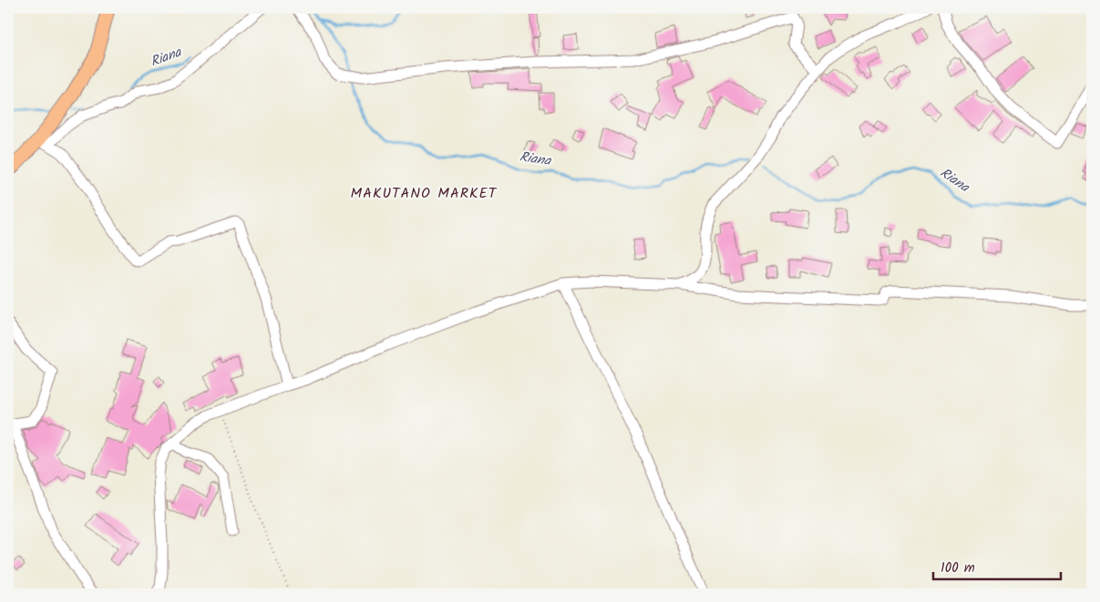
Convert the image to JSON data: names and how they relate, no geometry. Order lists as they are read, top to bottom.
{
  "districts": ["MAKUTANO MARKET"],
  "water": ["Riana"],
  "scale_bar": "100 m"
}
